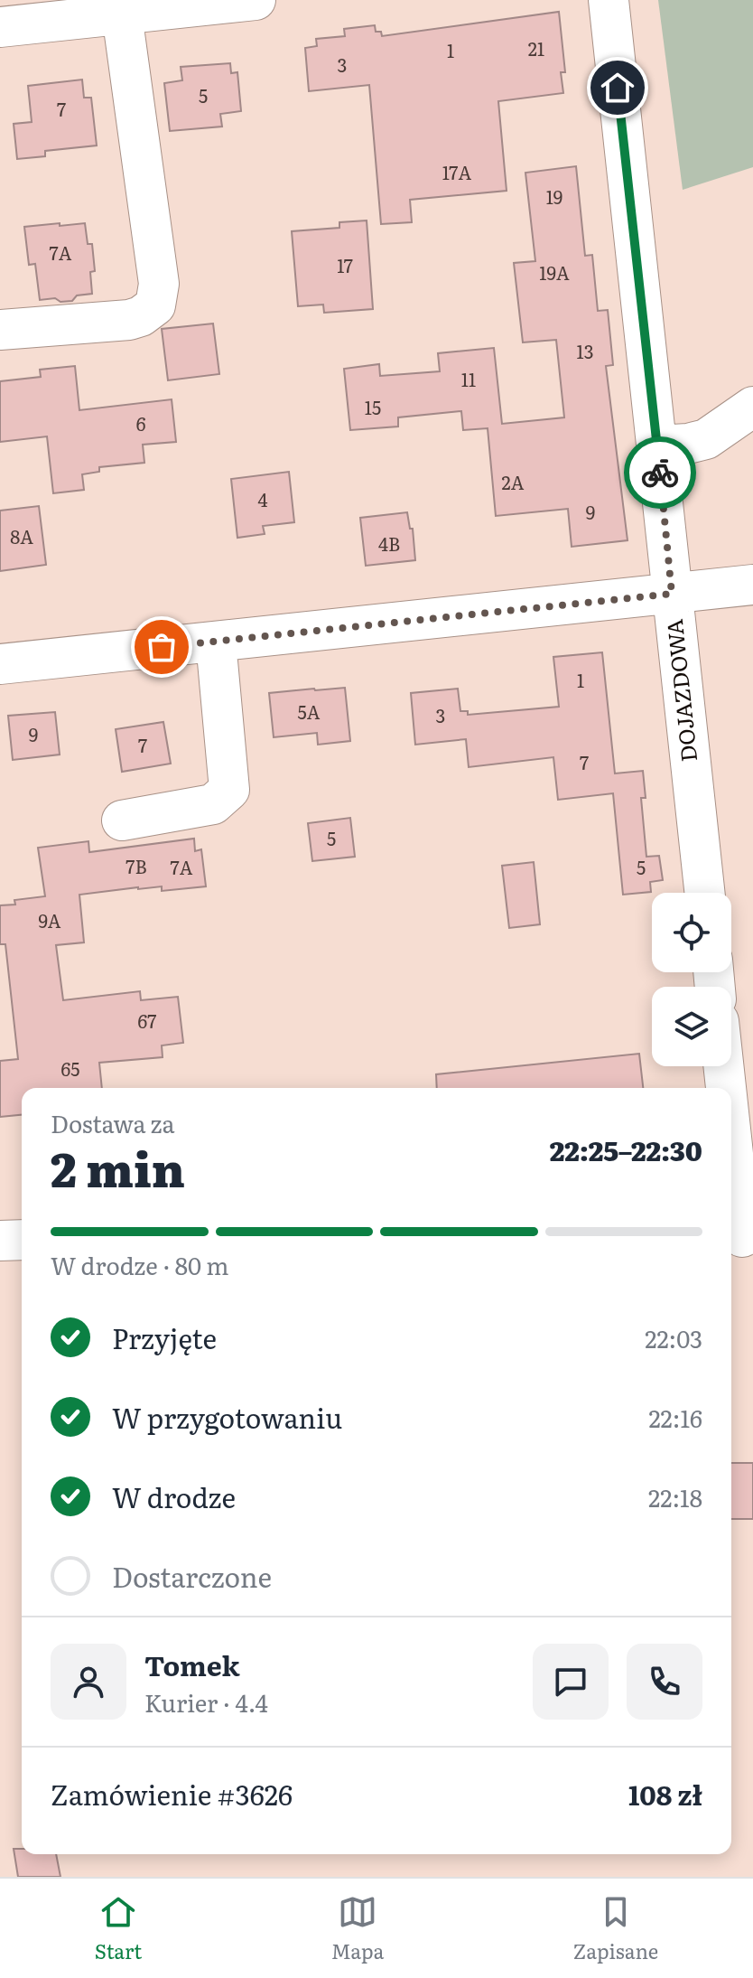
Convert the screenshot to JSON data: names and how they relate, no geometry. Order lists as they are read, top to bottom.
{
  "streets": {
    "street": ["DOJAZDOWA"]
  },
  "house_numbers": [
    "21",
    "1",
    "3",
    "5",
    "7",
    "17A",
    "19",
    "7A",
    "17",
    "19A",
    "13",
    "11",
    "15",
    "6",
    "2A",
    "4",
    "9",
    "8A",
    "4B",
    "1",
    "5A",
    "3",
    "9",
    "7",
    "7",
    "5",
    "7B",
    "7A",
    "5",
    "9A",
    "67",
    "65"
  ],
  "page": {
    "heading": ["2 min", "Dostawa za", "22:25–22:30"],
    "panel": [
      "Tomek",
      "Kurier · 4.4",
      "Zamówienie #3626",
      "108 zł"
    ],
    "bar": "W drodze · 80 m",
    "list": [
      ["Przyjęte", "22:03"],
      ["W przygotowaniu", "22:16"],
      ["W drodze", "22:18"],
      "Dostarczone"
    ],
    "tabs": ["Start", "Mapa", "Zapisane"]
  }
}
